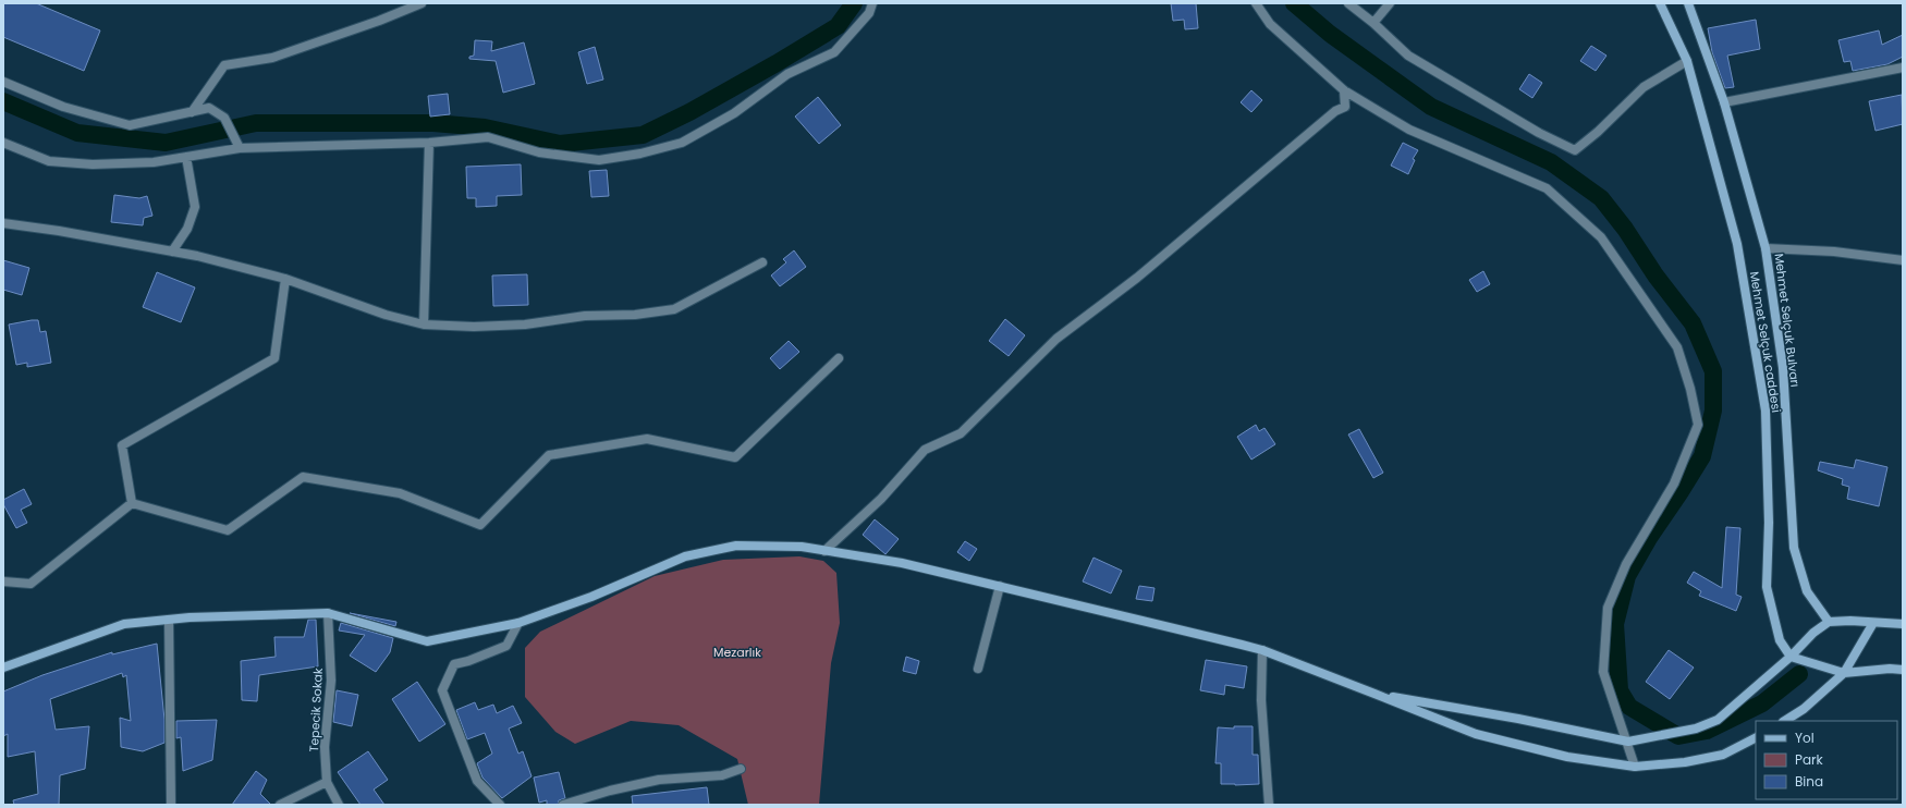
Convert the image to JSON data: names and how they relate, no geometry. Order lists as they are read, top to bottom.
{
  "streets": {
    "main road": ["Mehmet Selçuk Bulvarı", "Mehmet Selçuk caddesi"],
    "street": ["Tepecik Sokak"]
  },
  "parks": ["Mezarlık"],
  "legend": ["Yol", "Park", "Bina"]
}
